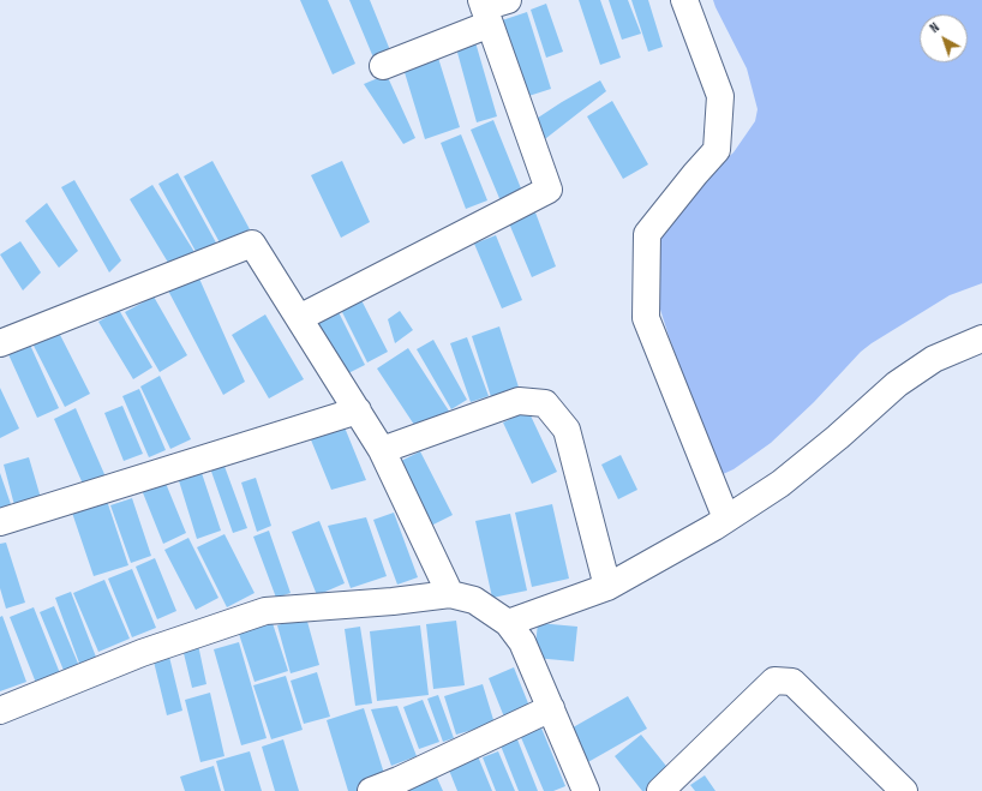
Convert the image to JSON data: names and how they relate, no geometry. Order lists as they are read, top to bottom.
{
  "north": "top left"
}
